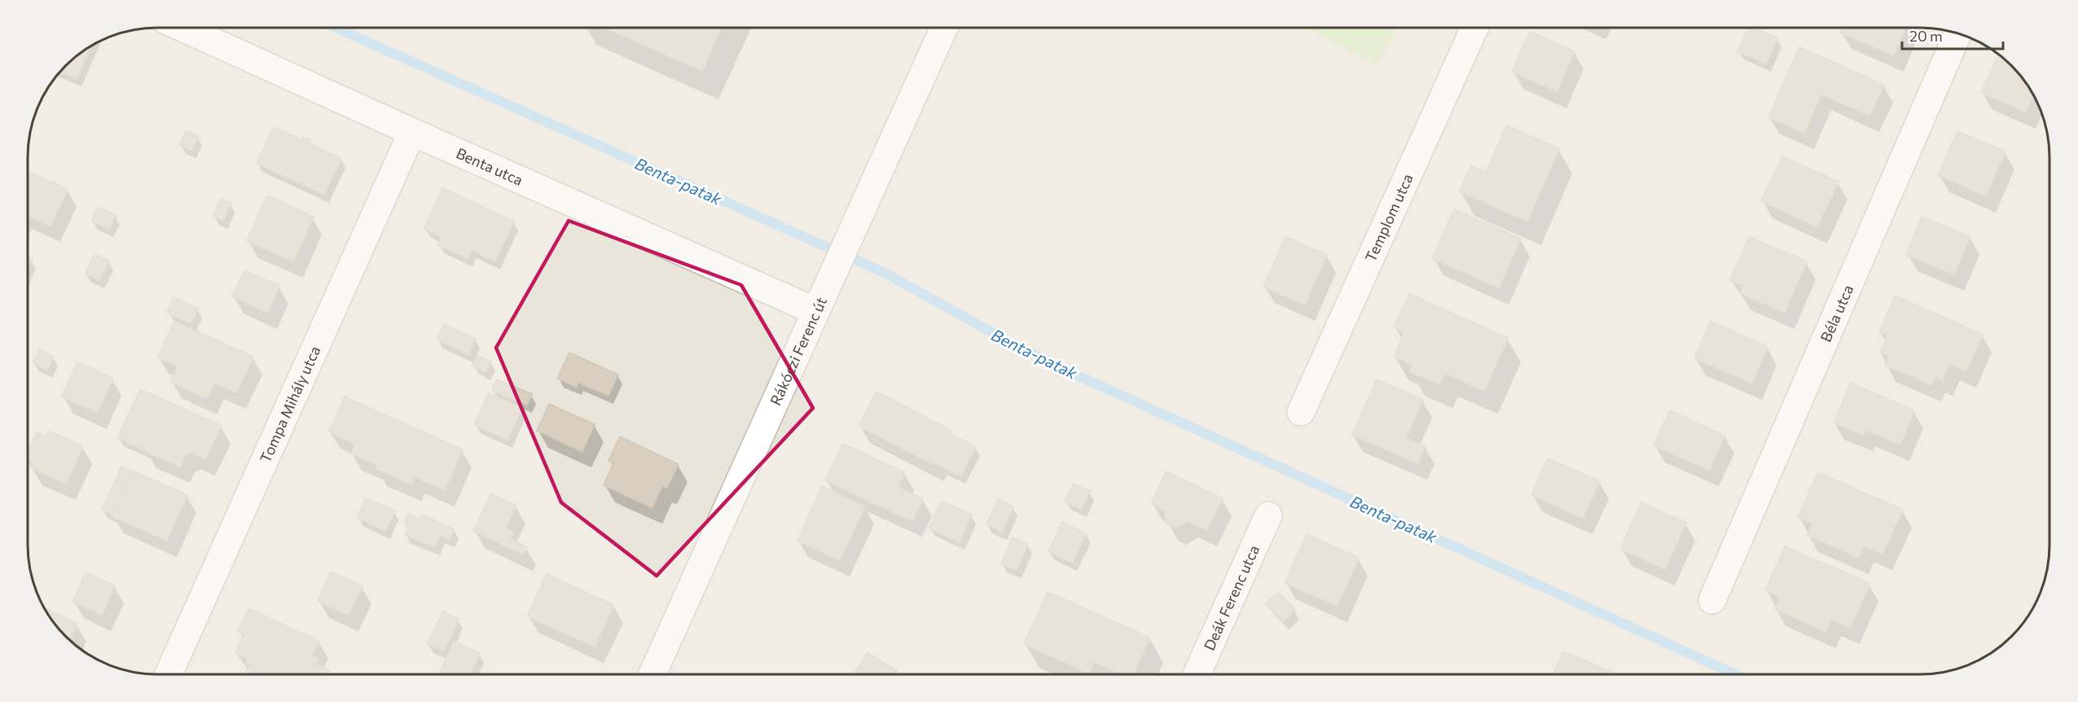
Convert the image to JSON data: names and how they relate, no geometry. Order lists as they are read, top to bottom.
{
  "streets": {
    "street": [
      "Benta utca",
      "Templom utca",
      "Béla utca",
      "Rákóczi Ferenc út",
      "Tompa Mihály utca",
      "Deák Ferenc utca"
    ]
  },
  "crossings": [
    ["Benta utca", "Rákóczi Ferenc út"],
    ["Benta utca", "Tompa Mihály utca"]
  ],
  "water": ["Benta-patak"],
  "scale_bar": "20 m"
}
